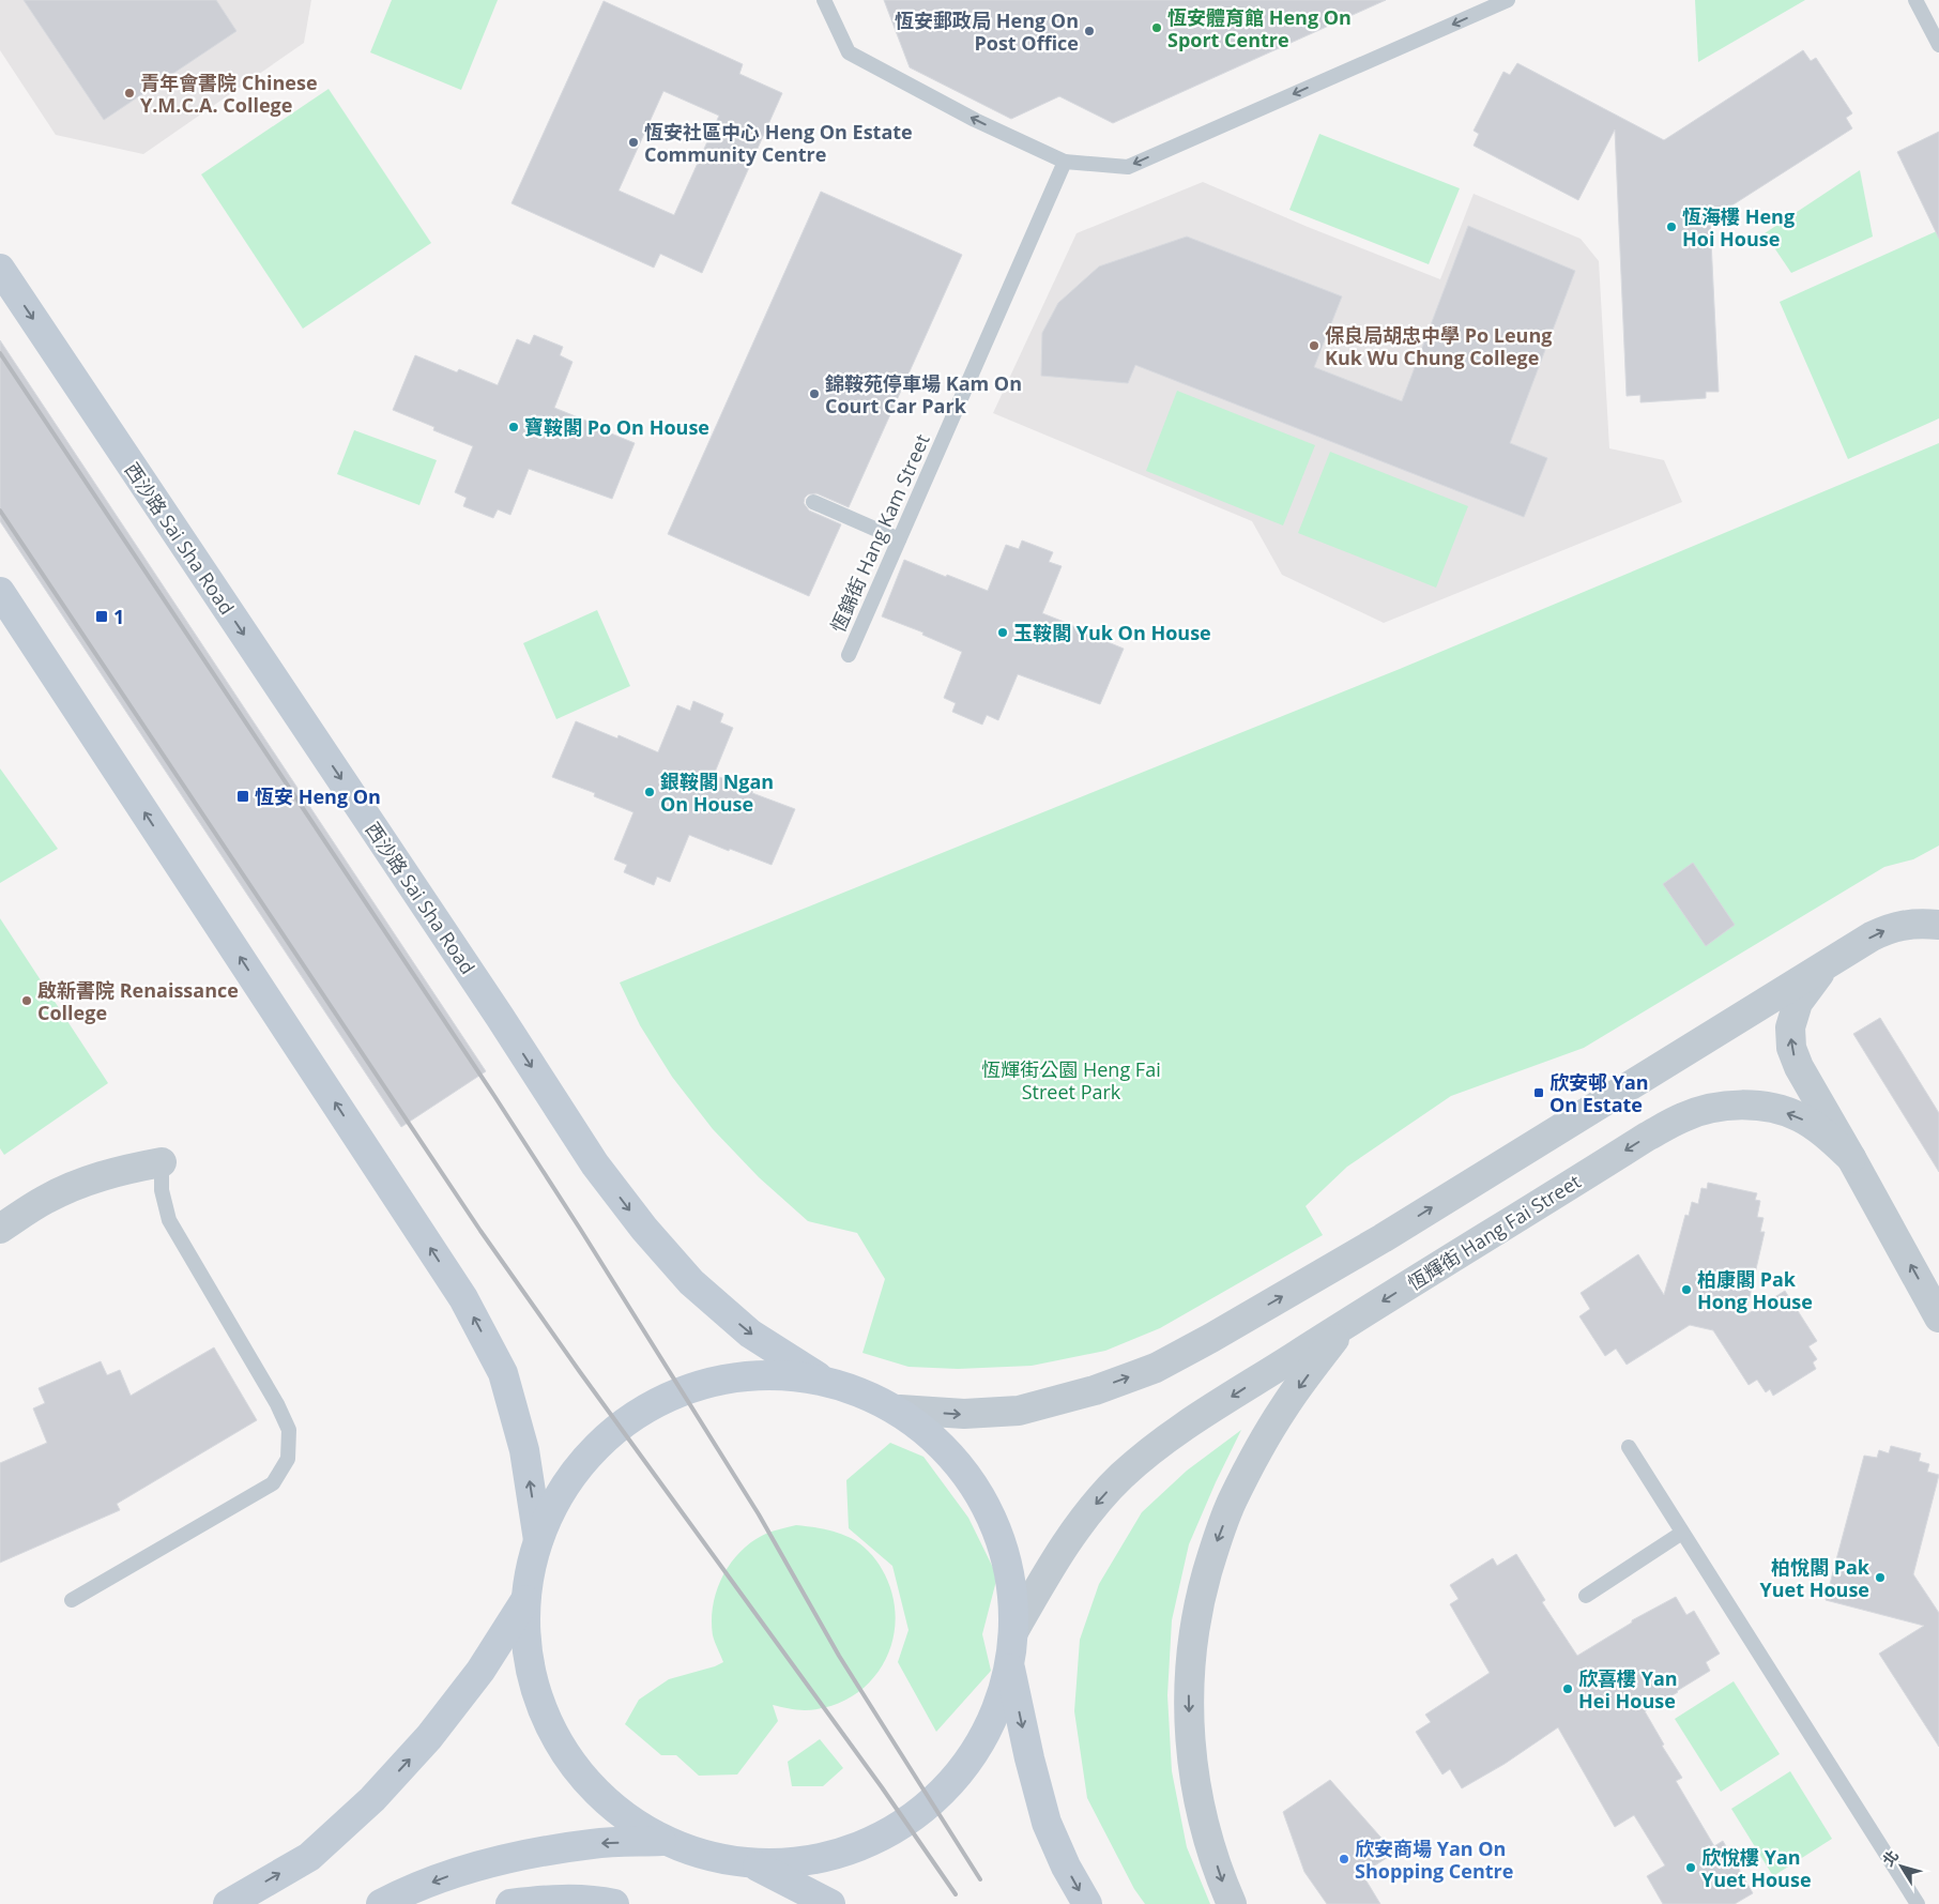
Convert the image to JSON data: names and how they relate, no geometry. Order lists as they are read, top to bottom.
{
  "streets": {
    "main road": ["西沙路 Sai Sha Road"],
    "street": ["恆輝街 Hang Fai Street"],
    "lane": ["恆錦街 Hang Kam Street"]
  },
  "parks": ["恆輝街公園 Heng Fai Street Park"],
  "places": {
    "other": [
      "恆安體育館 Heng On Sport Centre",
      "恆安郵政局 Heng On Post Office",
      "青年會書院 Chinese Y.M.C.A. College",
      "恆安社區中心 Heng On Estate Community Centre",
      "恆海樓 Heng Hoi House",
      "保良局胡忠中學 Po Leung Kuk Wu Chung College",
      "錦鞍苑停車場 Kam On Court Car Park",
      "寶鞍閣 Po On House",
      "玉鞍閣 Yuk On House",
      "銀鞍閣 Ngan On House",
      "啟新書院 Renaissance College",
      "柏康閣 Pak Hong House",
      "柏悅閣 Pak Yuet House",
      "欣喜樓 Yan Hei House",
      "欣安商場 Yan On Shopping Centre",
      "欣悅樓 Yan Yuet House"
    ],
    "transit": ["1", "恆安 Heng On", "欣安邨 Yan On Estate"]
  },
  "north": "top left"
}
